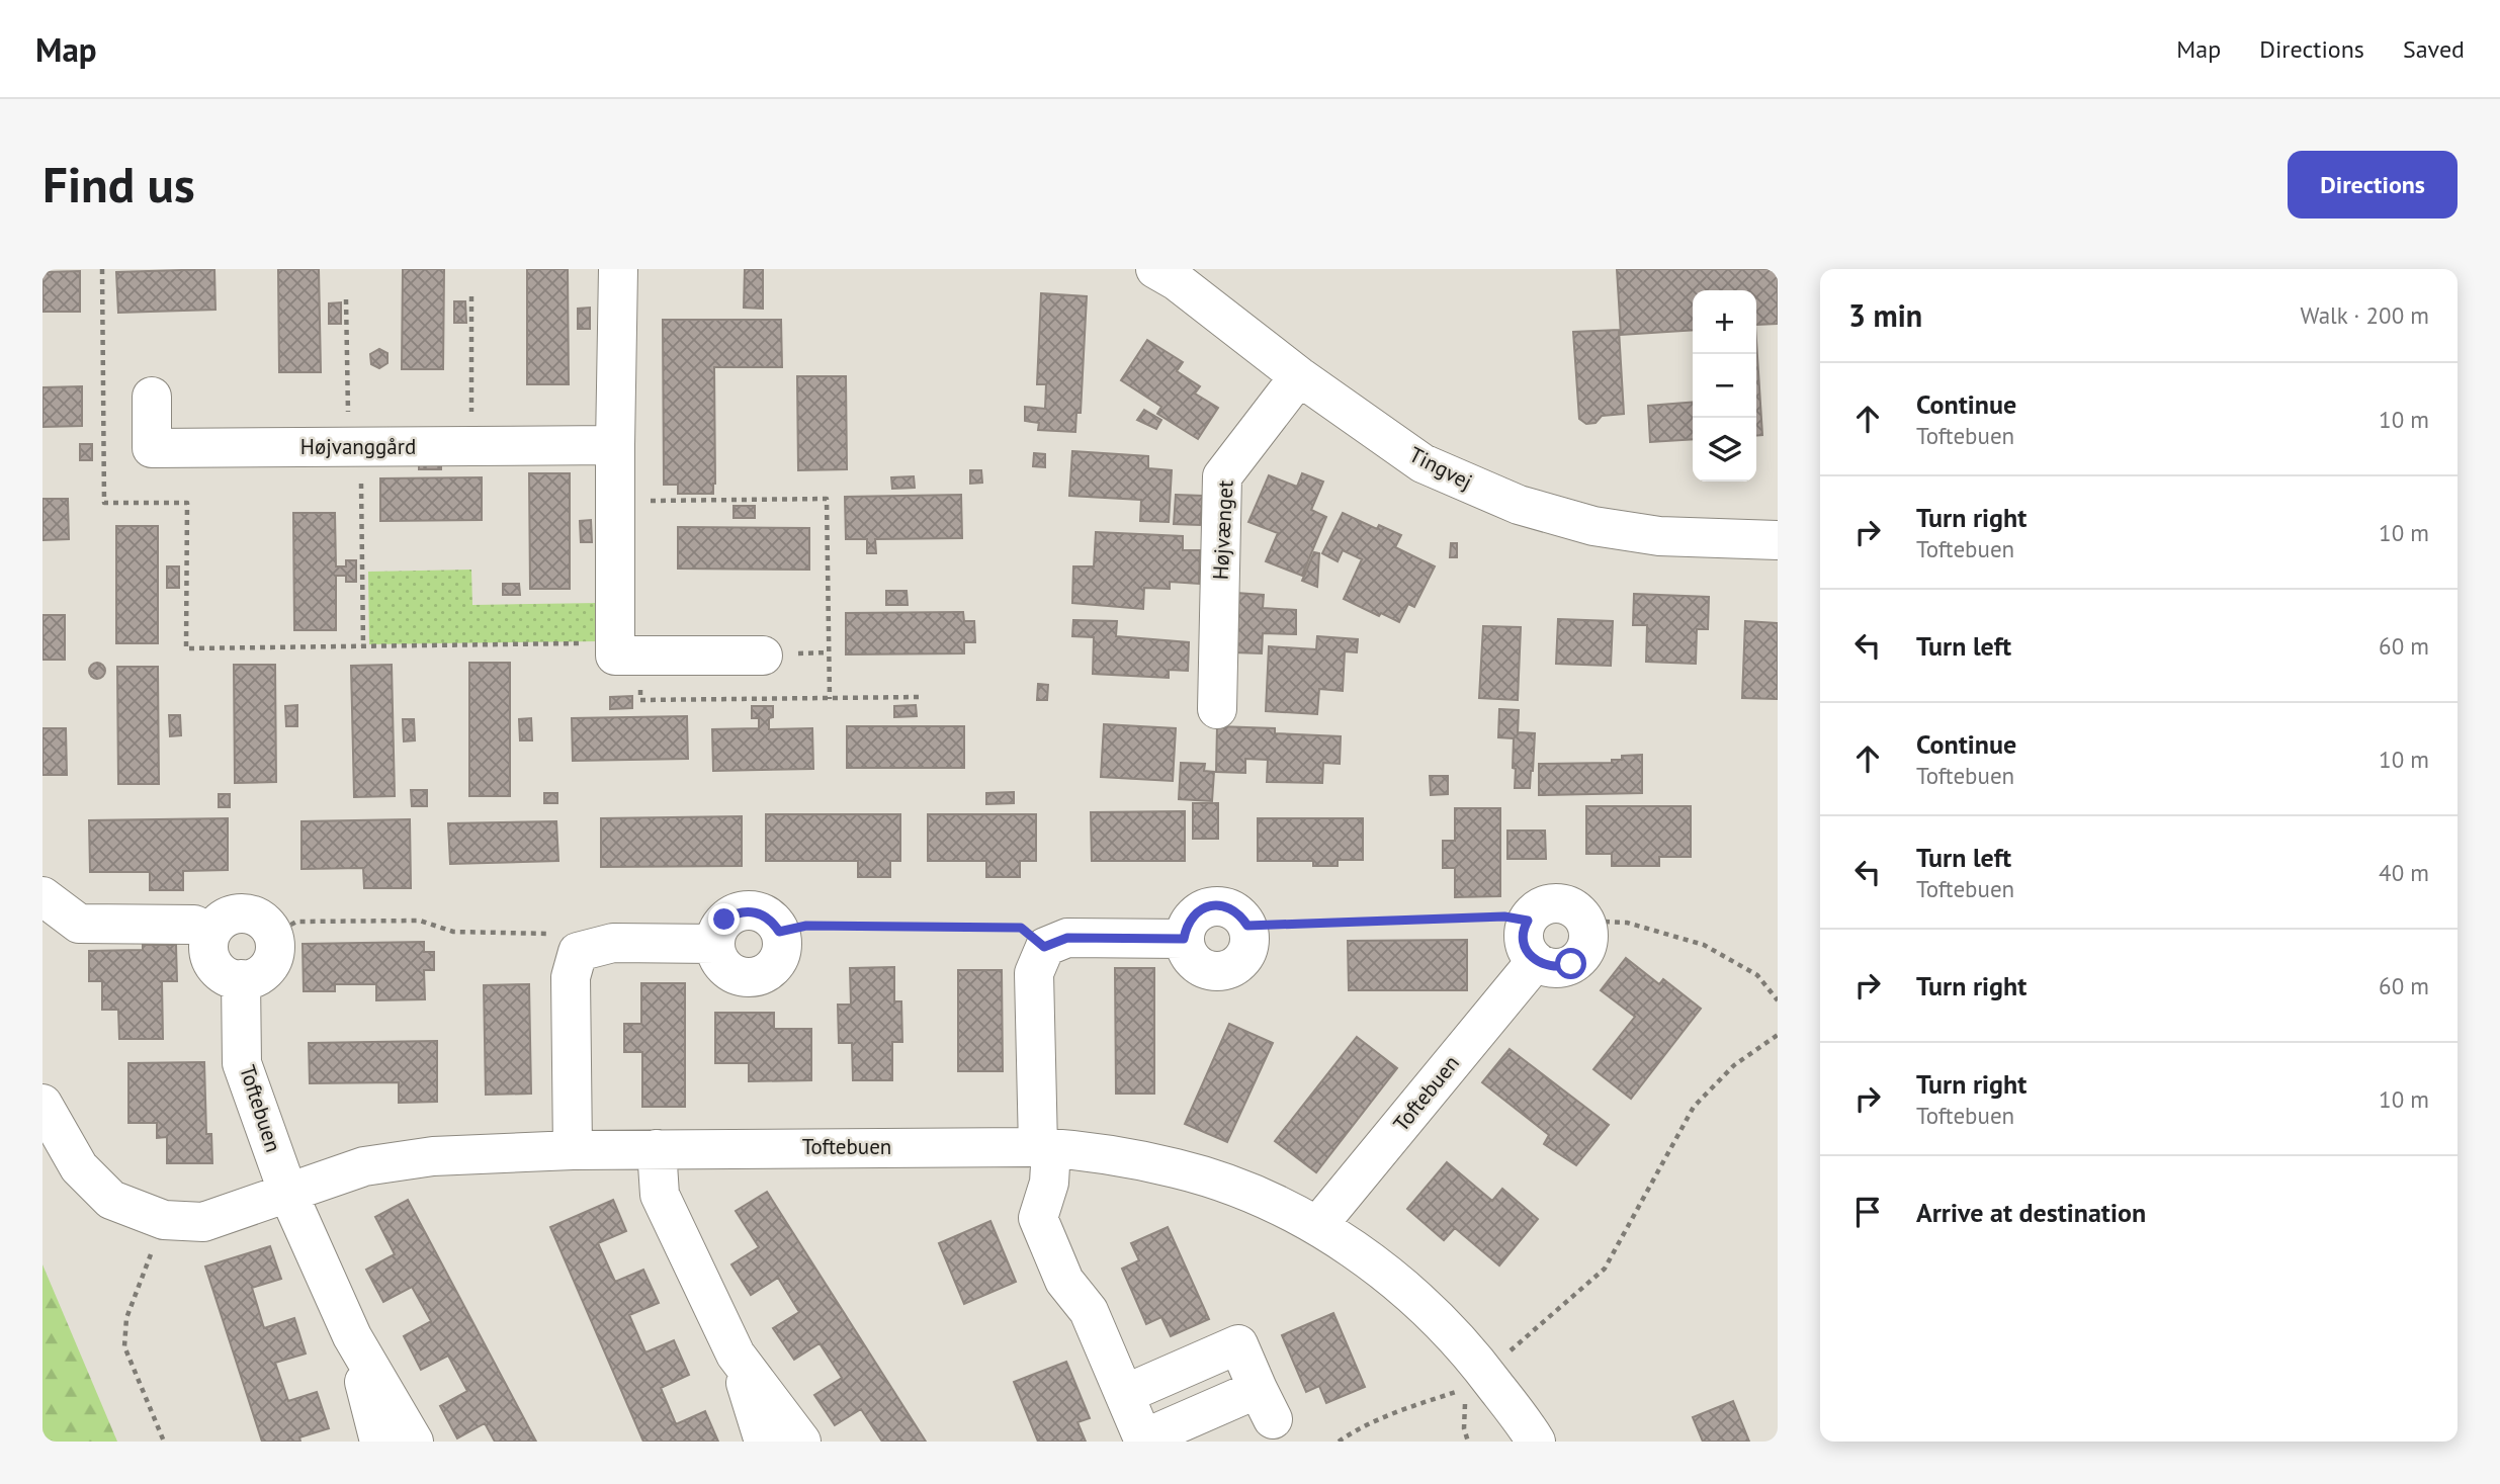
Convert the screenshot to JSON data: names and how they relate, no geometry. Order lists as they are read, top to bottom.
{
  "streets": {
    "street": [
      "Højvanggård",
      "Tingvej",
      "Højvænget",
      "Toftebuen"
    ]
  },
  "crossings": [
    ["Tingvej", "Højvænget"]
  ],
  "page": {
    "header": "Map",
    "nav": ["Map", "Directions", "Saved"],
    "buttons": "Directions",
    "title": "Find us",
    "heading": ["3 min", "Walk · 200 m"],
    "map_buttons": ["+", "−"],
    "list": [
      ["Continue", "Toftebuen", "10 m"],
      ["Turn right", "Toftebuen", "10 m"],
      ["Turn left", "60 m"],
      ["Continue", "Toftebuen", "10 m"],
      ["Turn left", "Toftebuen", "40 m"],
      ["Turn right", "60 m"],
      ["Turn right", "Toftebuen", "10 m"],
      "Arrive at destination"
    ]
  }
}
